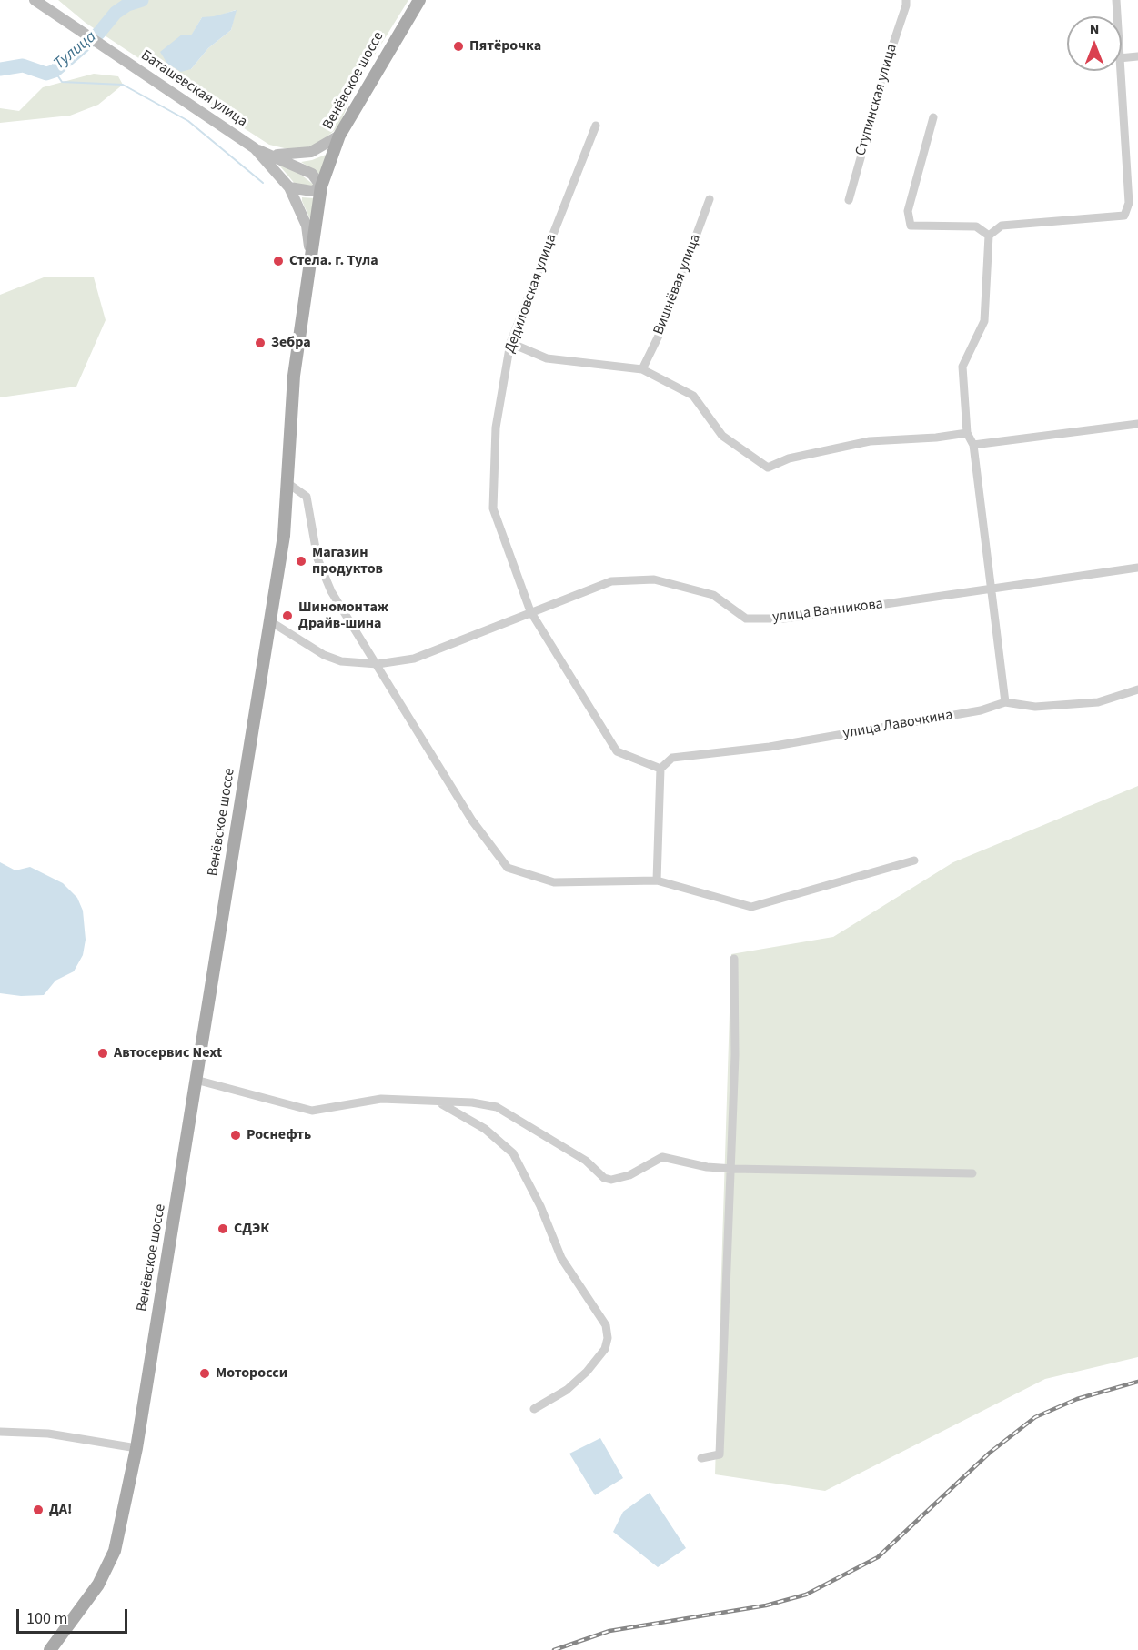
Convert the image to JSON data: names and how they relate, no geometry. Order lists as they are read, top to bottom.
{
  "streets": {
    "main road": ["Венёвское шоссе", "Баташевская улица"],
    "street": [
      "Ступинская улица",
      "Вишнёвая улица",
      "Дедиловская улица",
      "улица Ванникова",
      "улица Лавочкина"
    ]
  },
  "crossings": [
    ["Венёвское шоссе", "улица Ванникова"],
    ["Дедиловская улица", "улица Ванникова"],
    ["Дедиловская улица", "улица Лавочкина"]
  ],
  "water": ["Тулица"],
  "places": [
    "Пятёрочка",
    "Стела. г. Тула",
    "Зебра",
    "Магазин продуктов",
    "Шиномонтаж Драйв-шина",
    "Автосервис Next",
    "Роснефть",
    "СДЭК",
    "Моторосси",
    "ДА!"
  ],
  "scale_bar": "100 m",
  "north": "top"
}
